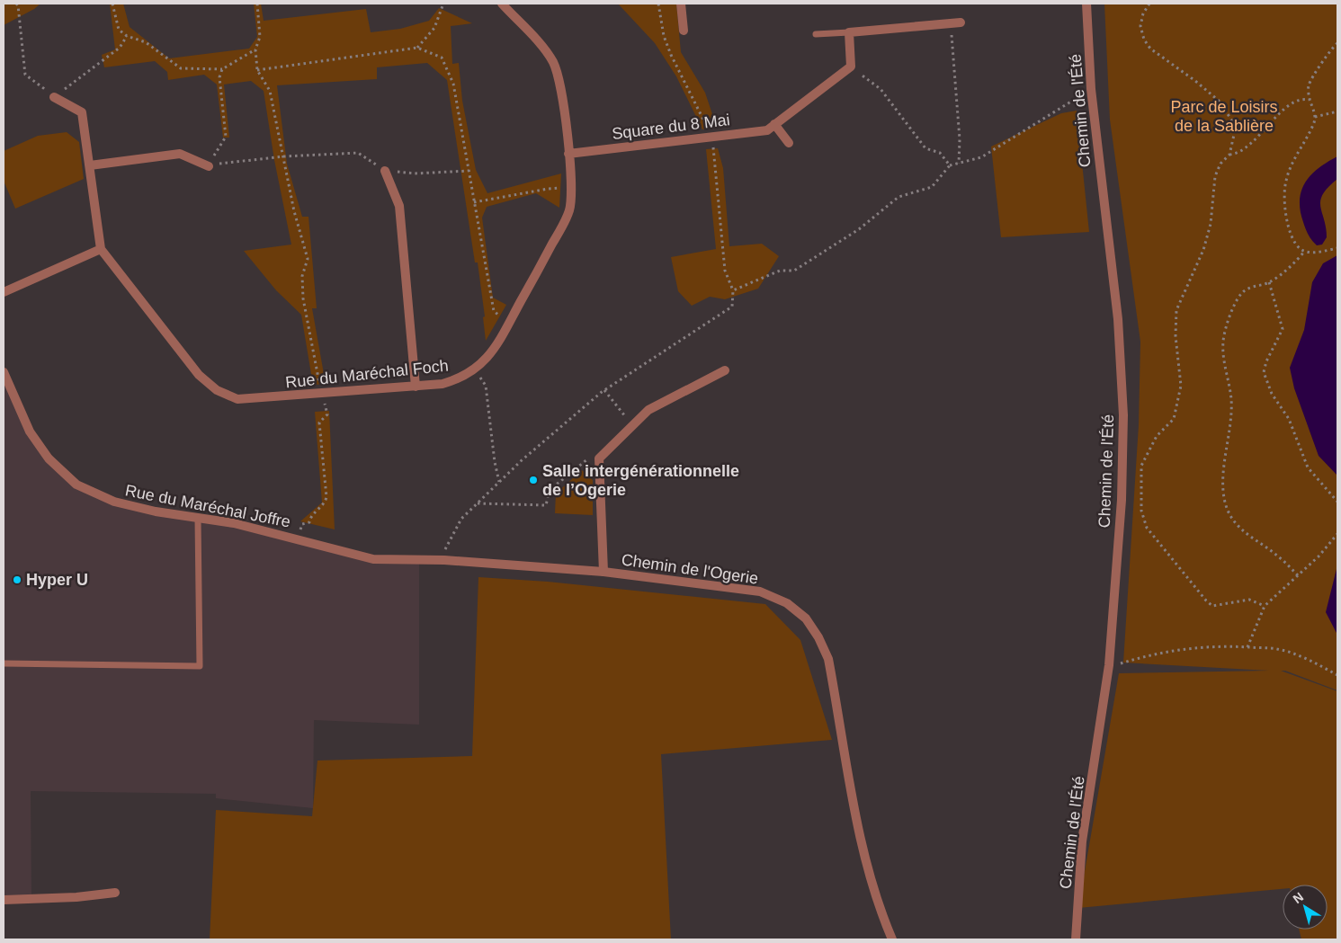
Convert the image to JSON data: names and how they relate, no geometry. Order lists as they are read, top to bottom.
{
  "streets": {
    "street": [
      "Chemin de l'Été",
      "Square du 8 Mai",
      "Rue du Maréchal Foch",
      "Rue du Maréchal Joffre",
      "Chemin de l'Ogerie"
    ]
  },
  "crossings": [
    ["Square du 8 Mai", "Rue du Maréchal Foch"],
    ["Rue du Maréchal Joffre", "Chemin de l'Ogerie"]
  ],
  "parks": ["Parc de Loisirs de la Sablière"],
  "places": ["Salle intergénérationnelle de l’Ogerie", "Hyper U"],
  "north": "top left"
}
